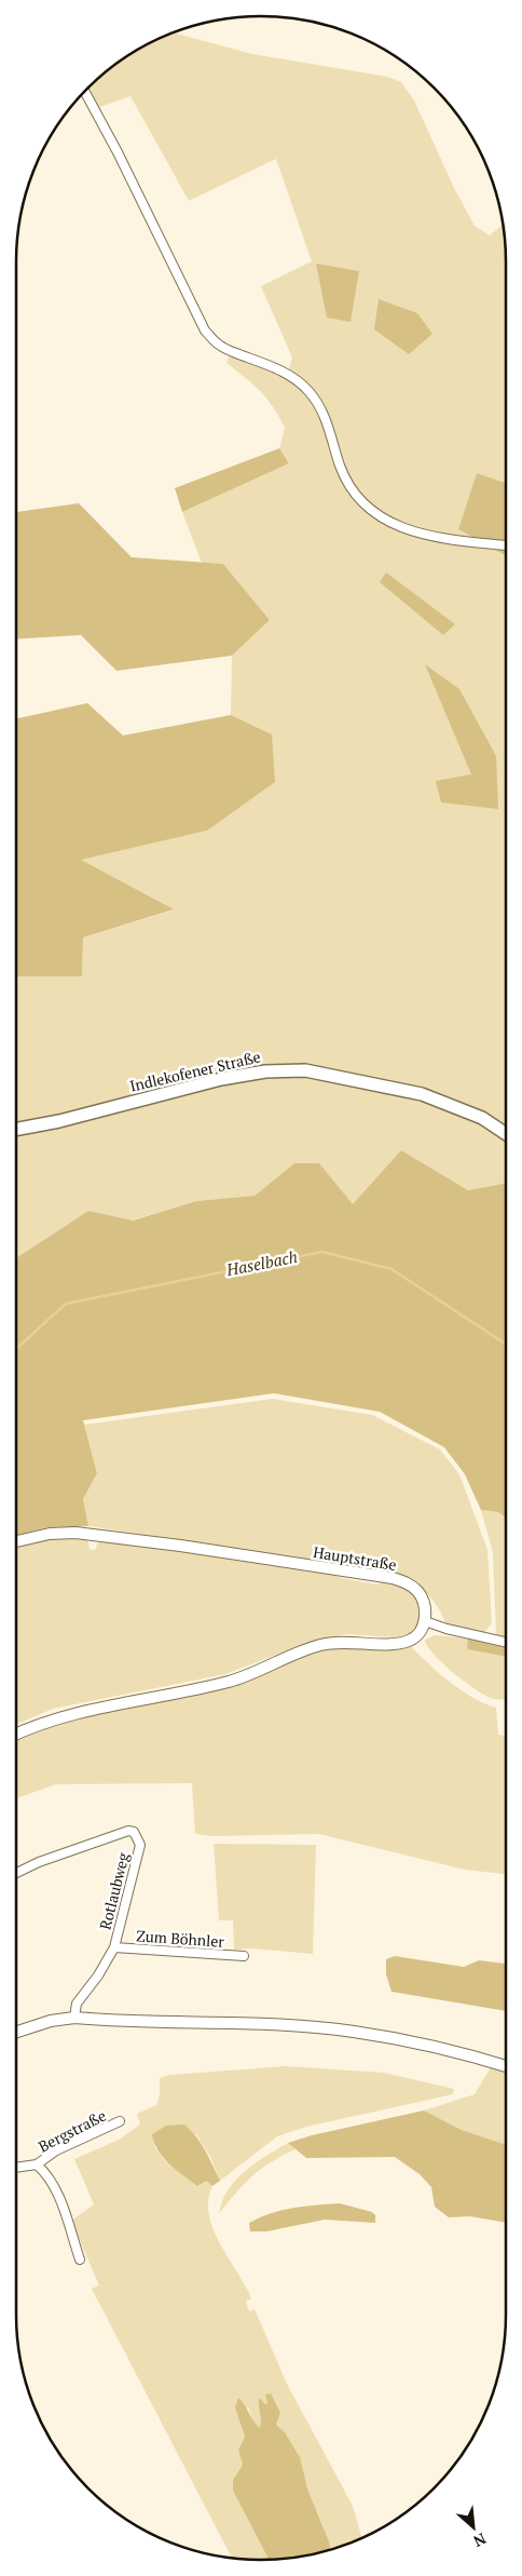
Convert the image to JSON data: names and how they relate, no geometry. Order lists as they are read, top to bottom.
{
  "streets": {
    "main road": ["Indlekofener Straße"],
    "street": [
      "Hauptstraße",
      "Rotlaubweg",
      "Zum Böhnler",
      "Bergstraße"
    ]
  },
  "crossings": [
    ["Rotlaubweg", "Zum Böhnler"]
  ],
  "water": ["Haselbach"],
  "north": "bottom right"
}
